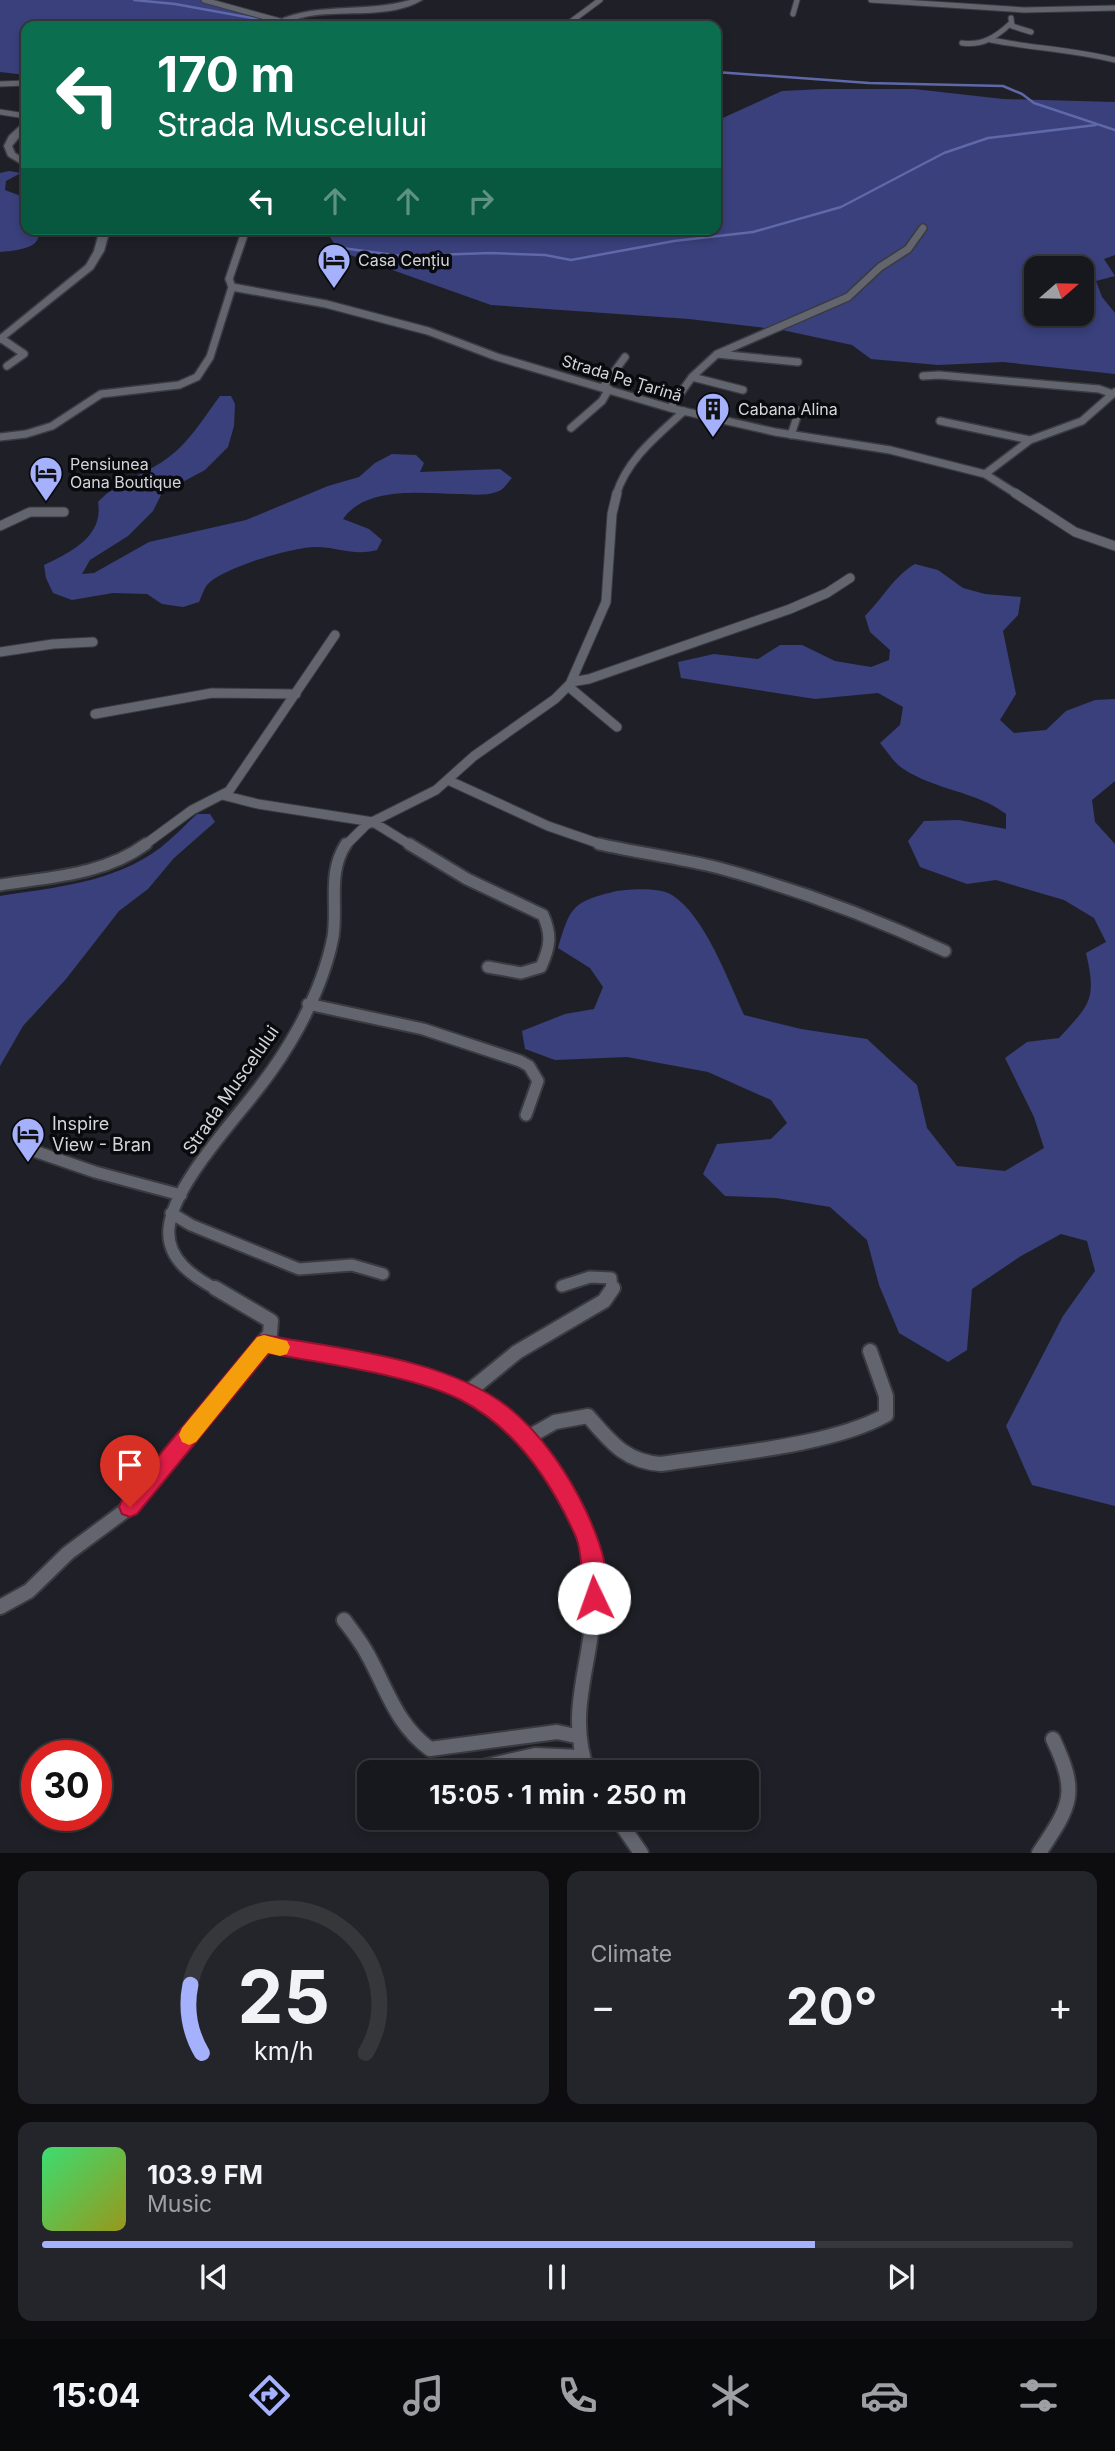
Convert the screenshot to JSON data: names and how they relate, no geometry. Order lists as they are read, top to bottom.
{
  "streets": {
    "street": ["Strada Pe Țarină", "Strada Muscelului"]
  },
  "crossings": [
    ["Strada Pe Țarină", "Strada Muscelului"]
  ],
  "places": {
    "hotel": ["Casa Cențiu", "Pensiunea Oana Boutique", "Inspire View - Bran"],
    "building": ["Cabana Alina"]
  },
  "north": "right",
  "page": {
    "turn": ["170 m", "Strada Muscelului"],
    "limit": "30",
    "trip": "15:05 · 1 min · 250 m",
    "tile": "Climate",
    "heat": ["−", "20°", "+"],
    "song": ["103.9 FM", "Music"],
    "tabs": "15:04",
    "gauge": ["25", "km/h"]
  }
}
